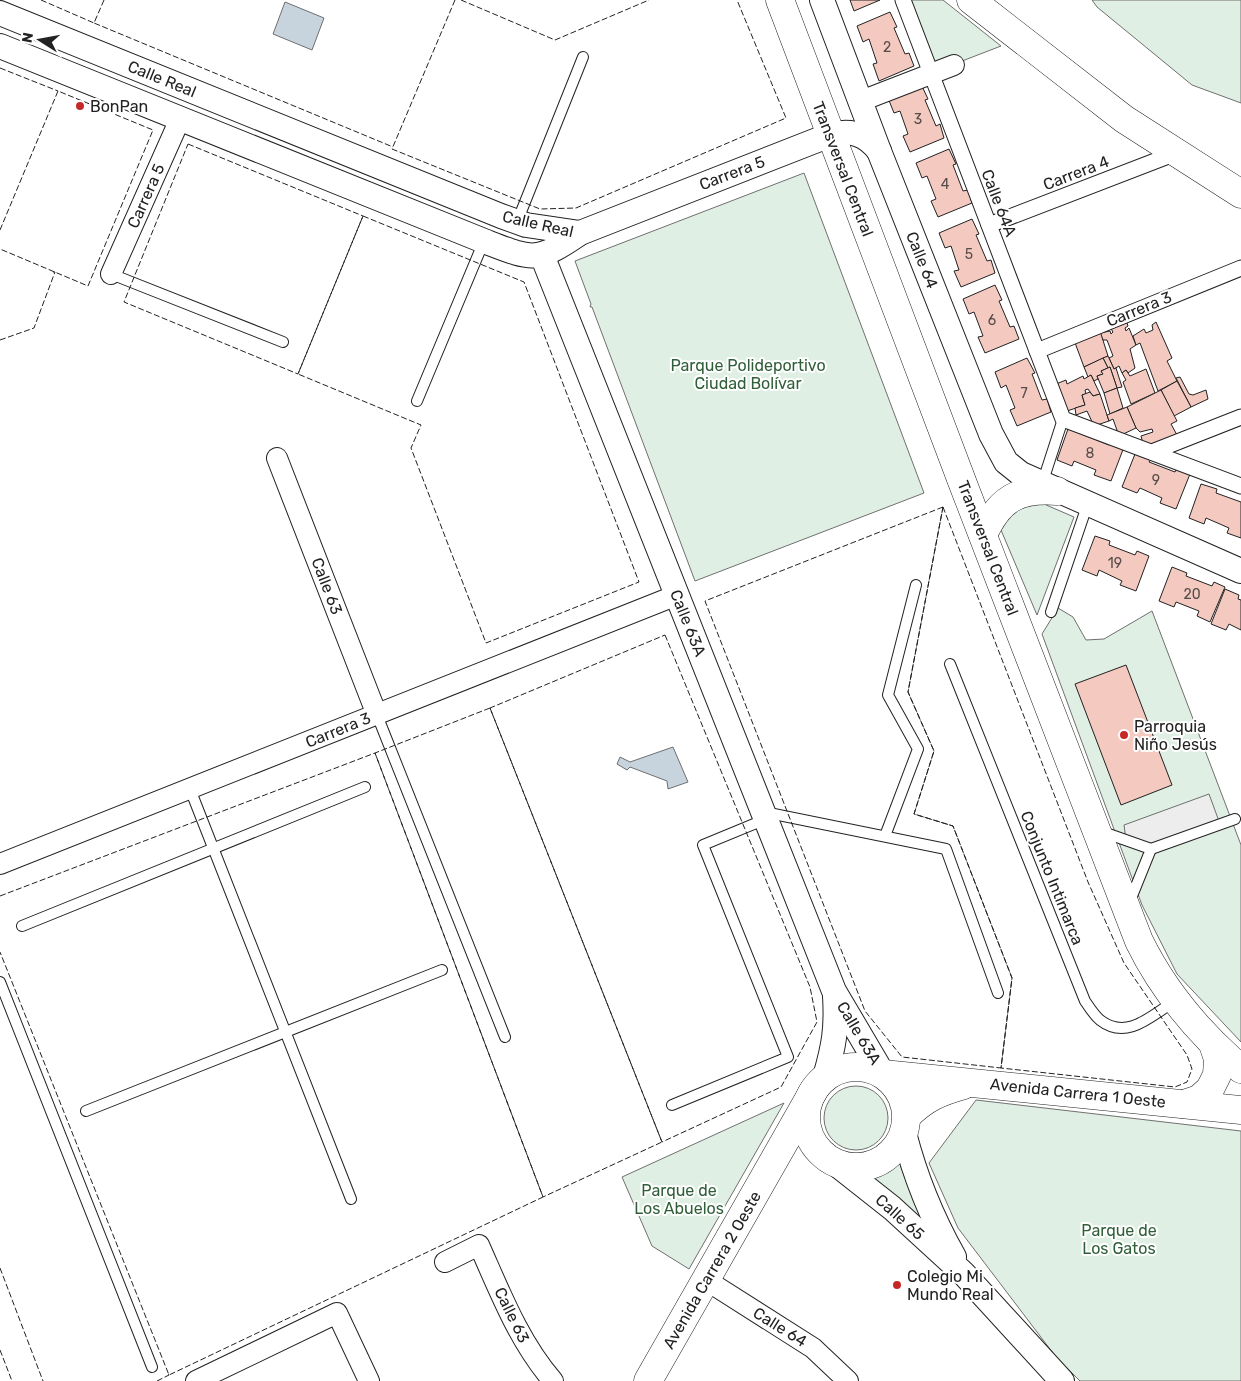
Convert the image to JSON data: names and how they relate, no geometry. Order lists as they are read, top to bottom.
{
  "streets": {
    "main road": ["Transversal Central", "Avenida Carrera 1 Oeste", "Avenida Carrera 2 Oeste"],
    "street": [
      "Calle Real",
      "Carrera 5",
      "Carrera 4",
      "Calle 64A",
      "Calle 64",
      "Carrera 3",
      "Calle 63",
      "Calle 63A",
      "Calle 65"
    ],
    "lane": ["Conjunto Intimarca"]
  },
  "crossings": [
    ["Calle Real", "Carrera 5"],
    ["Calle Real", "Calle 63A"],
    ["Transversal Central", "Carrera 5"],
    ["Transversal Central", "Conjunto Intimarca"],
    ["Transversal Central", "Avenida Carrera 1 Oeste"],
    ["Carrera 5", "Calle 64"],
    ["Carrera 4", "Calle 64A"],
    ["Calle 64A", "Carrera 3"],
    ["Calle 64", "Avenida Carrera 2 Oeste"],
    ["Carrera 3", "Calle 63"],
    ["Carrera 3", "Calle 63A"],
    ["Calle 63A", "Avenida Carrera 1 Oeste"],
    ["Calle 63A", "Calle 65"],
    ["Calle 63A", "Avenida Carrera 2 Oeste"],
    ["Avenida Carrera 1 Oeste", "Calle 65"],
    ["Avenida Carrera 1 Oeste", "Avenida Carrera 2 Oeste"],
    ["Calle 65", "Avenida Carrera 2 Oeste"]
  ],
  "parks": ["Parque Polideportivo Ciudad Bolívar", "Parque de Los Abuelos", "Parque de Los Gatos"],
  "places": ["BonPan", "Parroquia Niño Jesús", "Colegio Mi Mundo Real"],
  "house_numbers": [
    "2",
    "3",
    "4",
    "5",
    "6",
    "7",
    "8",
    "9",
    "19",
    "20"
  ],
  "north": "left"
}
